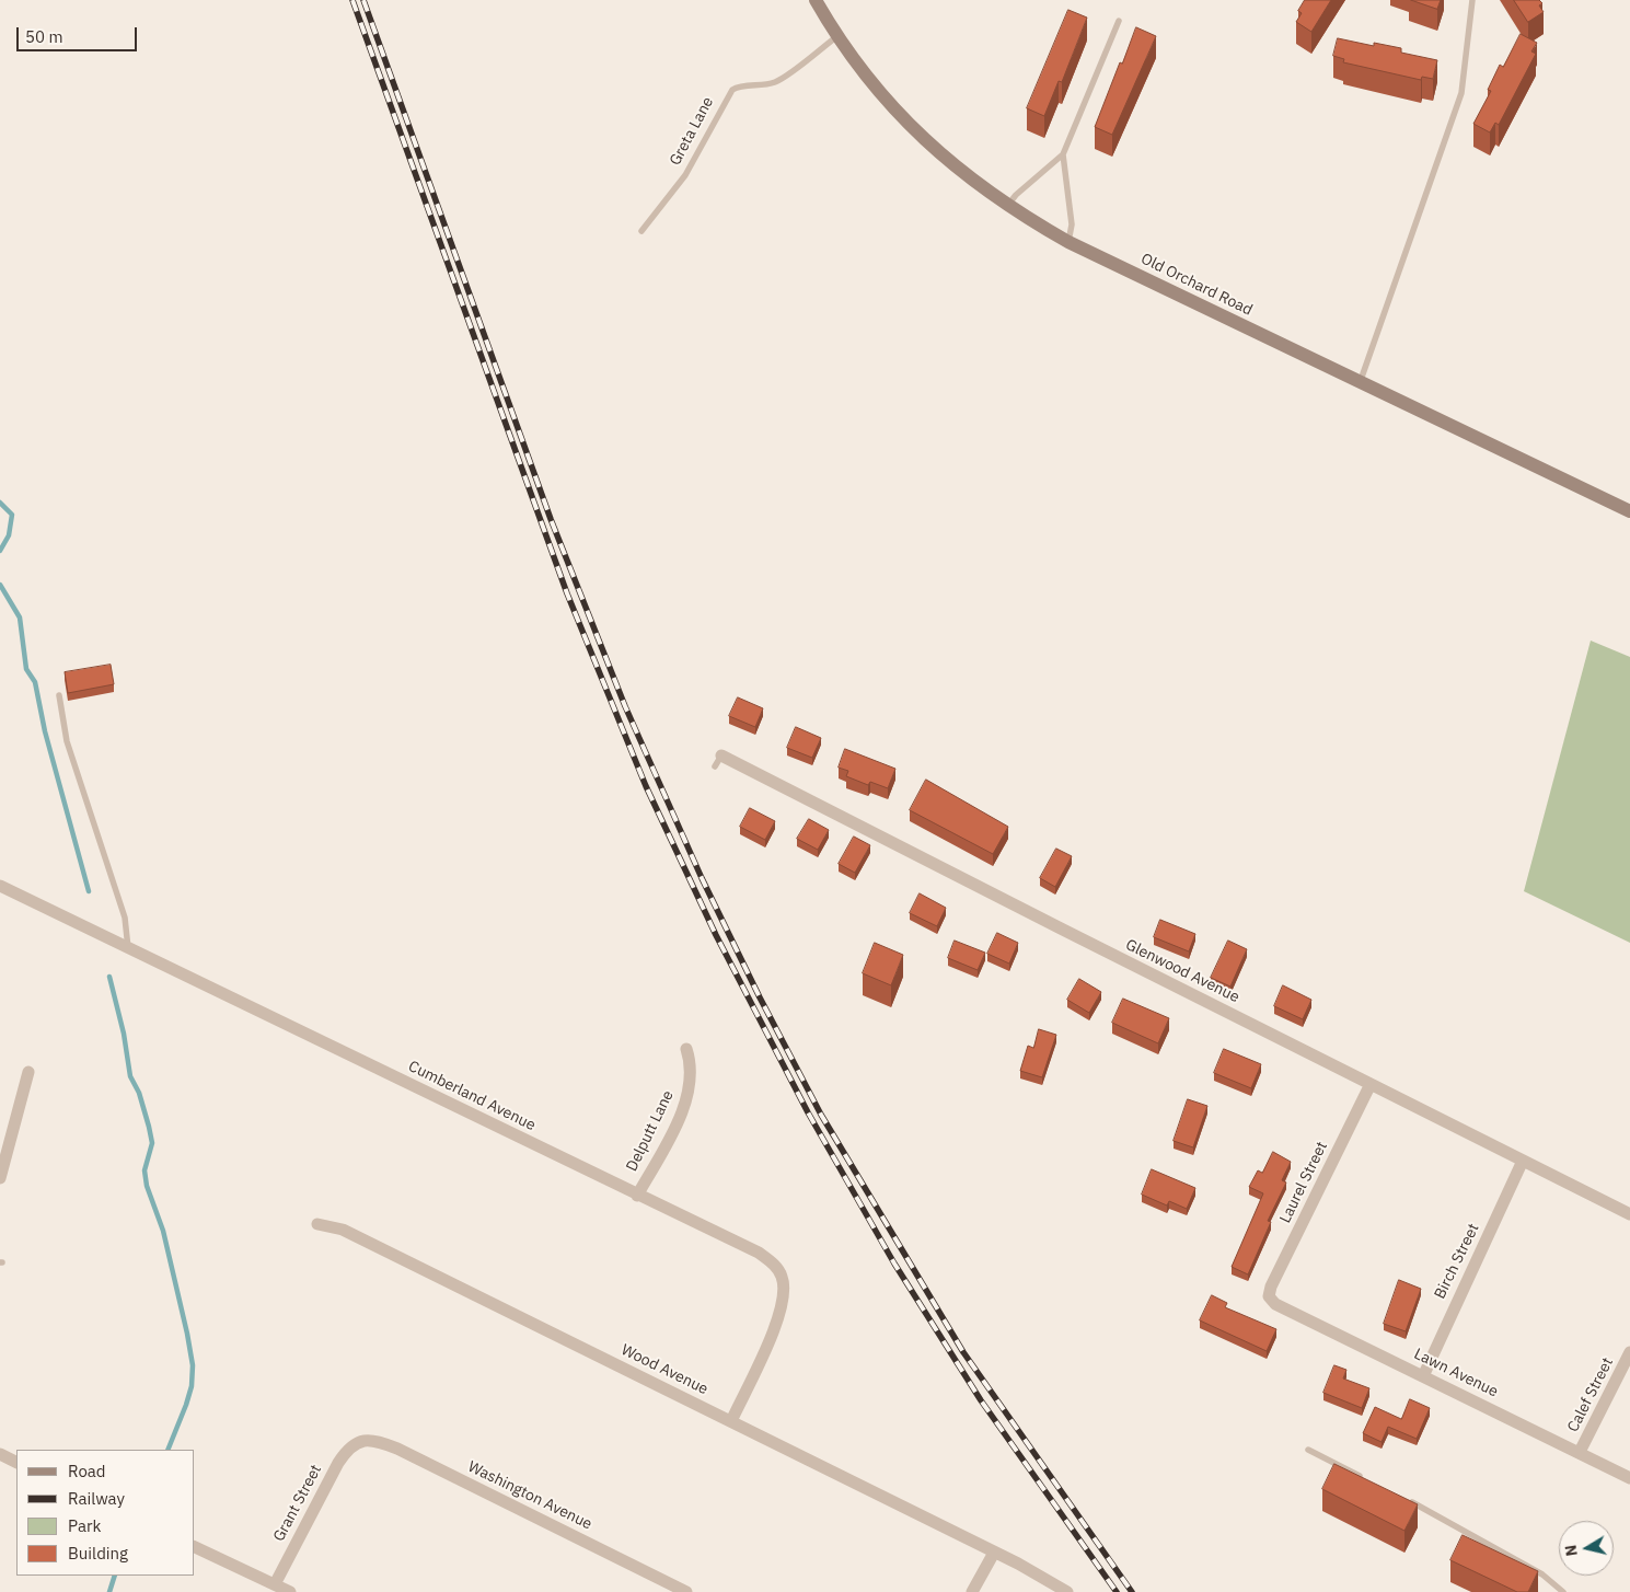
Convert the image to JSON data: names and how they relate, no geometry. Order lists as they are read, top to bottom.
{
  "streets": {
    "street": [
      "Old Orchard Road",
      "Glenwood Avenue",
      "Cumberland Avenue",
      "Delputt Lane",
      "Laurel Street",
      "Birch Street",
      "Wood Avenue",
      "Lawn Avenue",
      "Calef Street",
      "Washington Avenue",
      "Grant Street"
    ],
    "lane": ["Greta Lane"]
  },
  "crossings": [
    ["Greta Lane", "Old Orchard Road"],
    ["Glenwood Avenue", "Laurel Street"],
    ["Glenwood Avenue", "Birch Street"],
    ["Cumberland Avenue", "Delputt Lane"],
    ["Cumberland Avenue", "Wood Avenue"],
    ["Laurel Street", "Lawn Avenue"],
    ["Birch Street", "Lawn Avenue"],
    ["Lawn Avenue", "Calef Street"],
    ["Washington Avenue", "Grant Street"]
  ],
  "legend": [
    "Road",
    "Railway",
    "Park",
    "Building"
  ],
  "scale_bar": "50 m",
  "north": "left"
}
